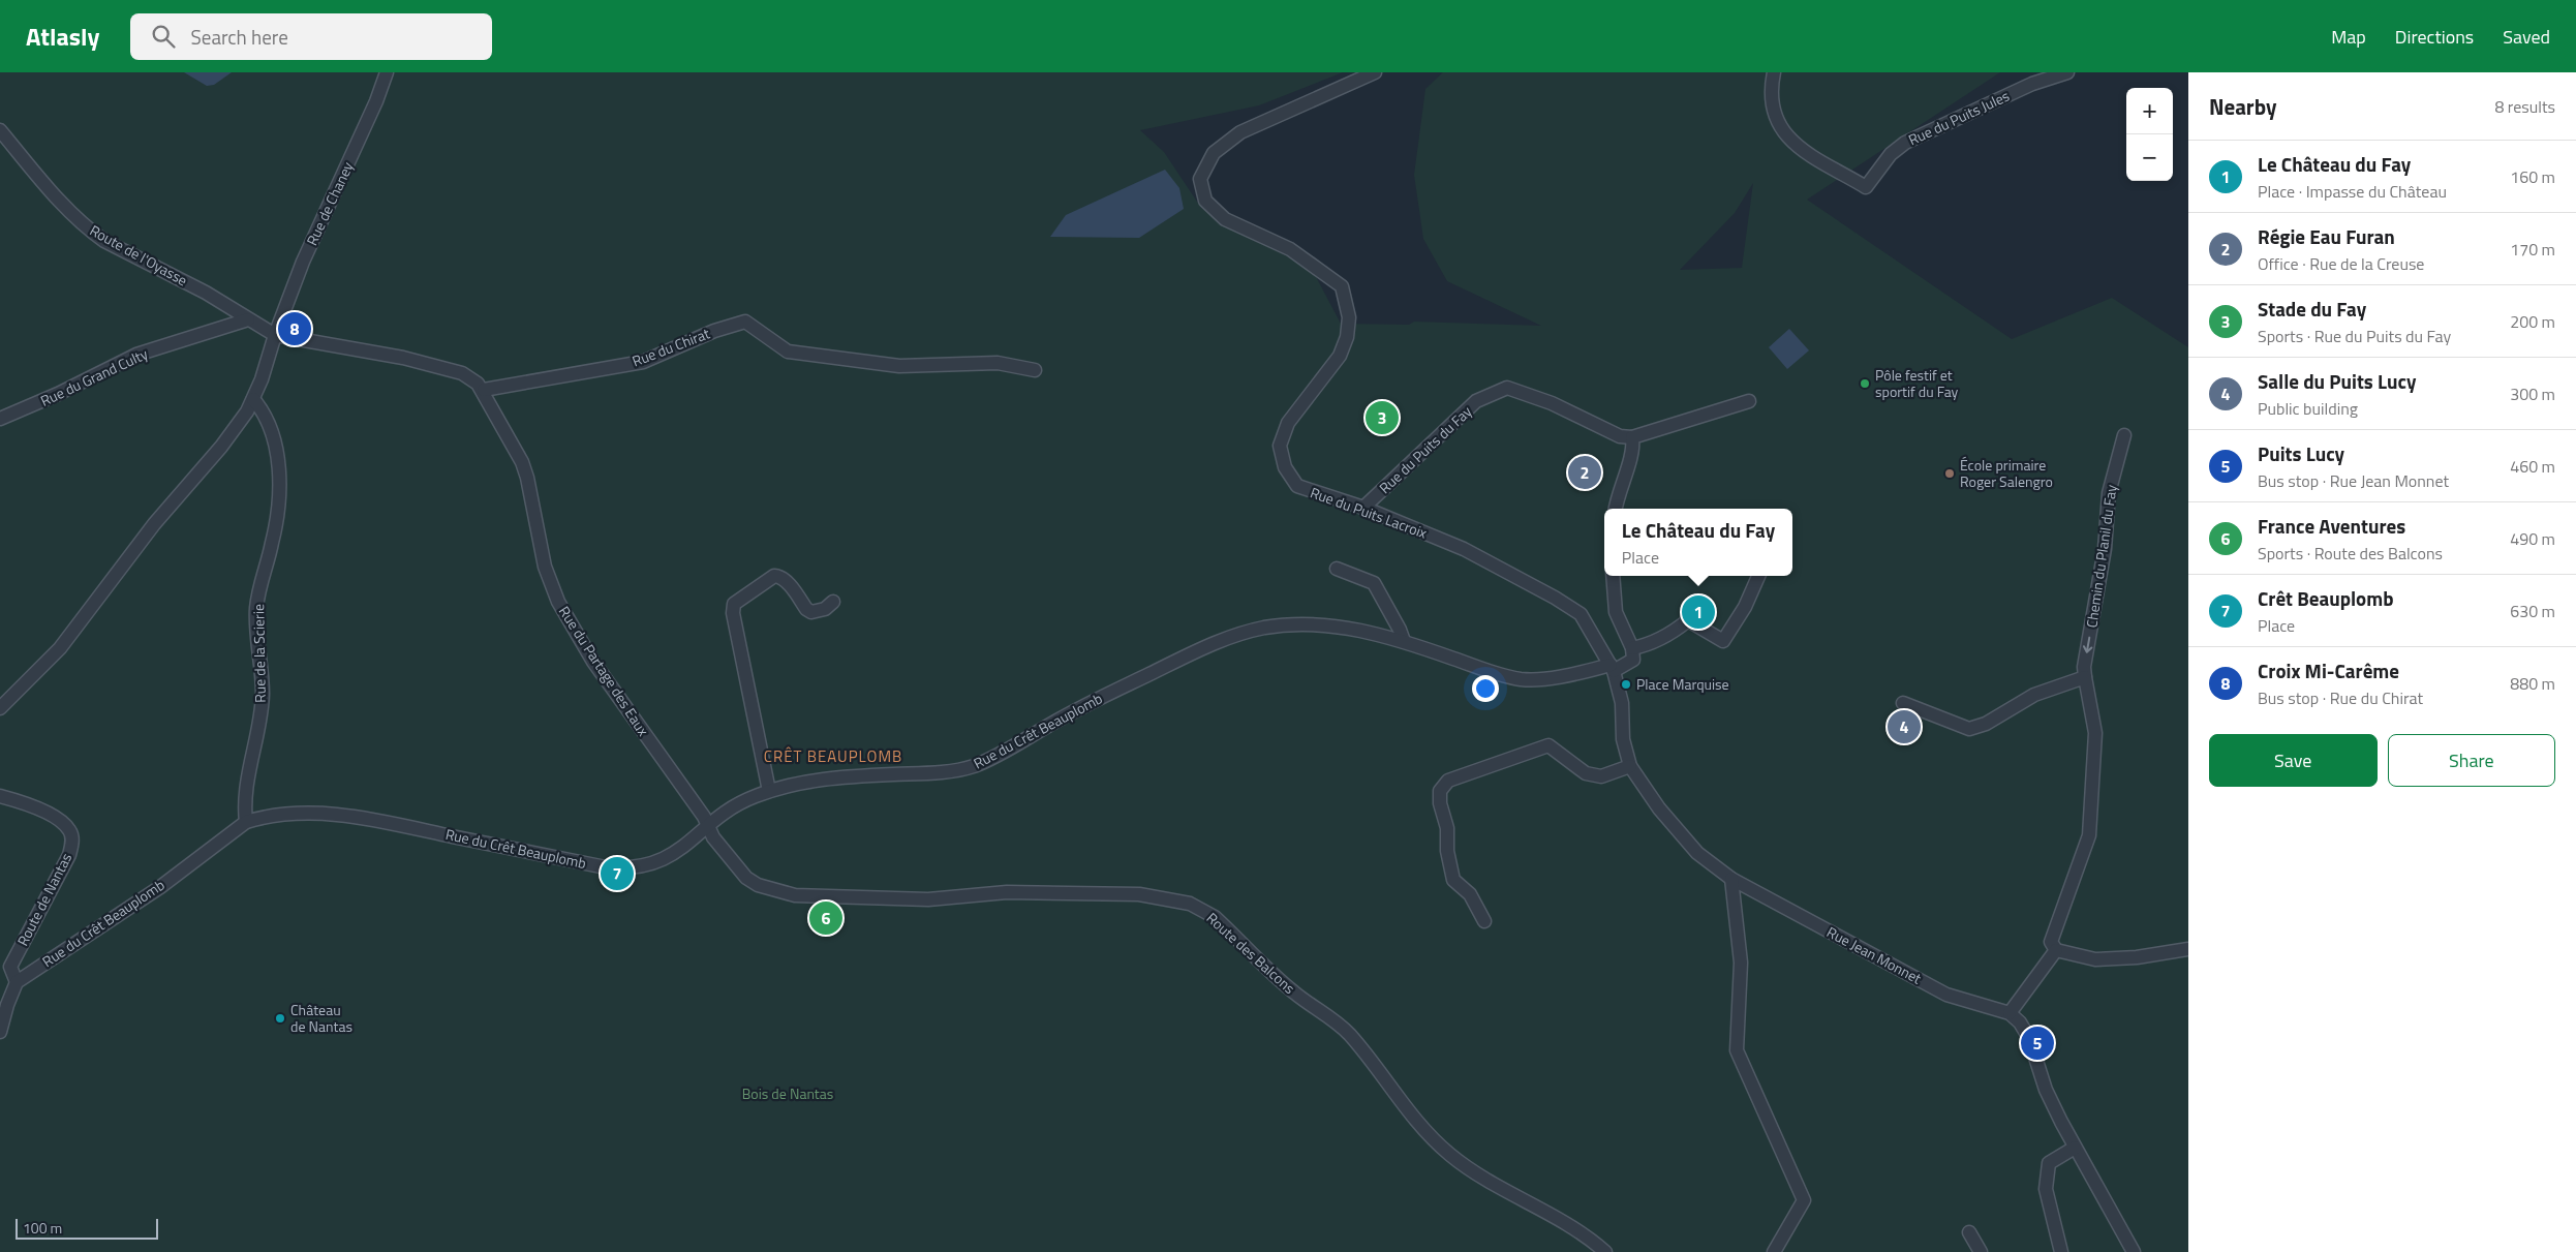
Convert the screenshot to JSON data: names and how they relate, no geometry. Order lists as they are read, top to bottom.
{
  "streets": {
    "street": [
      "Rue du Puits Jules",
      "Rue de Chaney",
      "Route de l'Oyasse",
      "Rue du Chirat",
      "Rue du Grand Culty",
      "Rue du Puits du Fay",
      "Rue du Puits Lacroix",
      "Chemin du Planil du Fay",
      "Rue de la Scierie",
      "Rue du Partage des Eaux",
      "Rue du Crêt Beauplomb",
      "Route de Nantas",
      "Route des Balcons",
      "Rue Jean Monnet"
    ]
  },
  "crossings": [
    ["Rue de Chaney", "Route de l'Oyasse"],
    ["Rue de Chaney", "Rue de la Scierie"],
    ["Route de l'Oyasse", "Rue du Grand Culty"],
    ["Rue du Chirat", "Rue du Partage des Eaux"],
    ["Rue du Puits du Fay", "Rue du Puits Lacroix"],
    ["Rue du Puits Lacroix", "Rue du Crêt Beauplomb"],
    ["Rue du Puits Lacroix", "Rue Jean Monnet"],
    ["Rue de la Scierie", "Rue du Crêt Beauplomb"],
    ["Rue du Partage des Eaux", "Rue du Crêt Beauplomb"],
    ["Rue du Partage des Eaux", "Route des Balcons"],
    ["Rue du Crêt Beauplomb", "Route de Nantas"],
    ["Rue du Crêt Beauplomb", "Route des Balcons"],
    ["Rue du Crêt Beauplomb", "Rue Jean Monnet"]
  ],
  "one_way": ["Chemin du Planil du Fay"],
  "districts": ["CRÊT BEAUPLOMB"],
  "parks": ["Bois de Nantas"],
  "places": [
    "Pôle festif et sportif du Fay",
    "École primaire Roger Salengro",
    "Place Marquise",
    "Château de Nantas"
  ],
  "scale_bar": "100 m",
  "page": {
    "header": "Atlasly",
    "search": "Search here",
    "nav": ["Map", "Directions", "Saved"],
    "heading": ["Nearby", "8 results"],
    "map_buttons": ["+", "−"],
    "list": [
      {
        "mark": "1",
        "name": "Le Château du Fay",
        "note": "Place · Impasse du Château",
        "value": "160 m"
      },
      {
        "mark": "2",
        "name": "Régie Eau Furan",
        "note": "Office · Rue de la Creuse",
        "value": "170 m"
      },
      {
        "mark": "3",
        "name": "Stade du Fay",
        "note": "Sports · Rue du Puits du Fay",
        "value": "200 m"
      },
      {
        "mark": "4",
        "name": "Salle du Puits Lucy",
        "note": "Public building",
        "value": "300 m"
      },
      {
        "mark": "5",
        "name": "Puits Lucy",
        "note": "Bus stop · Rue Jean Monnet",
        "value": "460 m"
      },
      {
        "mark": "6",
        "name": "France Aventures",
        "note": "Sports · Route des Balcons",
        "value": "490 m"
      },
      {
        "mark": "7",
        "name": "Crêt Beauplomb",
        "note": "Place",
        "value": "630 m"
      },
      {
        "mark": "8",
        "name": "Croix Mi-Carême",
        "note": "Bus stop · Rue du Chirat",
        "value": "880 m"
      }
    ],
    "pins": [
      "8",
      "3",
      "2",
      "1",
      "4",
      "7",
      "6",
      "5"
    ],
    "popup": ["Le Château du Fay", "Place"],
    "buttons": ["Save", "Share"],
    "scale": "100 m"
  }
}
